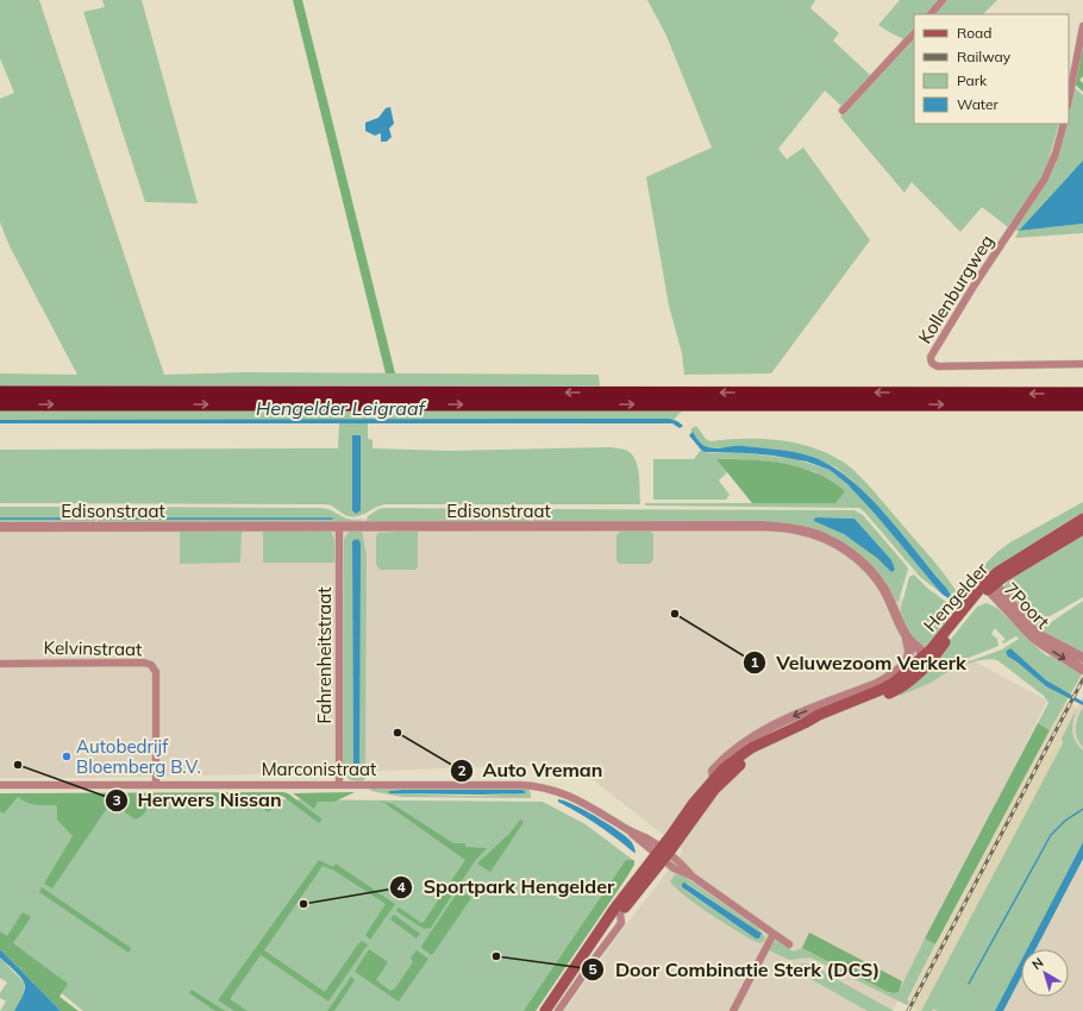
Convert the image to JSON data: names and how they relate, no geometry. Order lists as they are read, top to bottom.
{
  "streets": {
    "main road": ["Hengelder"],
    "street": [
      "Kollenburgweg",
      "Edisonstraat",
      "7Poort",
      "Kelvinstraat",
      "Fahrenheitstraat",
      "Marconistraat"
    ]
  },
  "crossings": [
    ["Edisonstraat", "Hengelder"],
    ["Edisonstraat", "Fahrenheitstraat"],
    ["Hengelder", "7Poort"],
    ["Hengelder", "Marconistraat"],
    ["Kelvinstraat", "Marconistraat"],
    ["Fahrenheitstraat", "Marconistraat"]
  ],
  "water": ["Hengelder Leigraaf"],
  "places": [
    "Veluwezoom Verkerk",
    "Auto Vreman",
    "Autobedrijf Bloemberg B.V.",
    "Herwers Nissan",
    "Sportpark Hengelder",
    "Door Combinatie Sterk (DCS)"
  ],
  "legend": [
    "Road",
    "Railway",
    "Park",
    "Water"
  ],
  "north": "top left"
}
